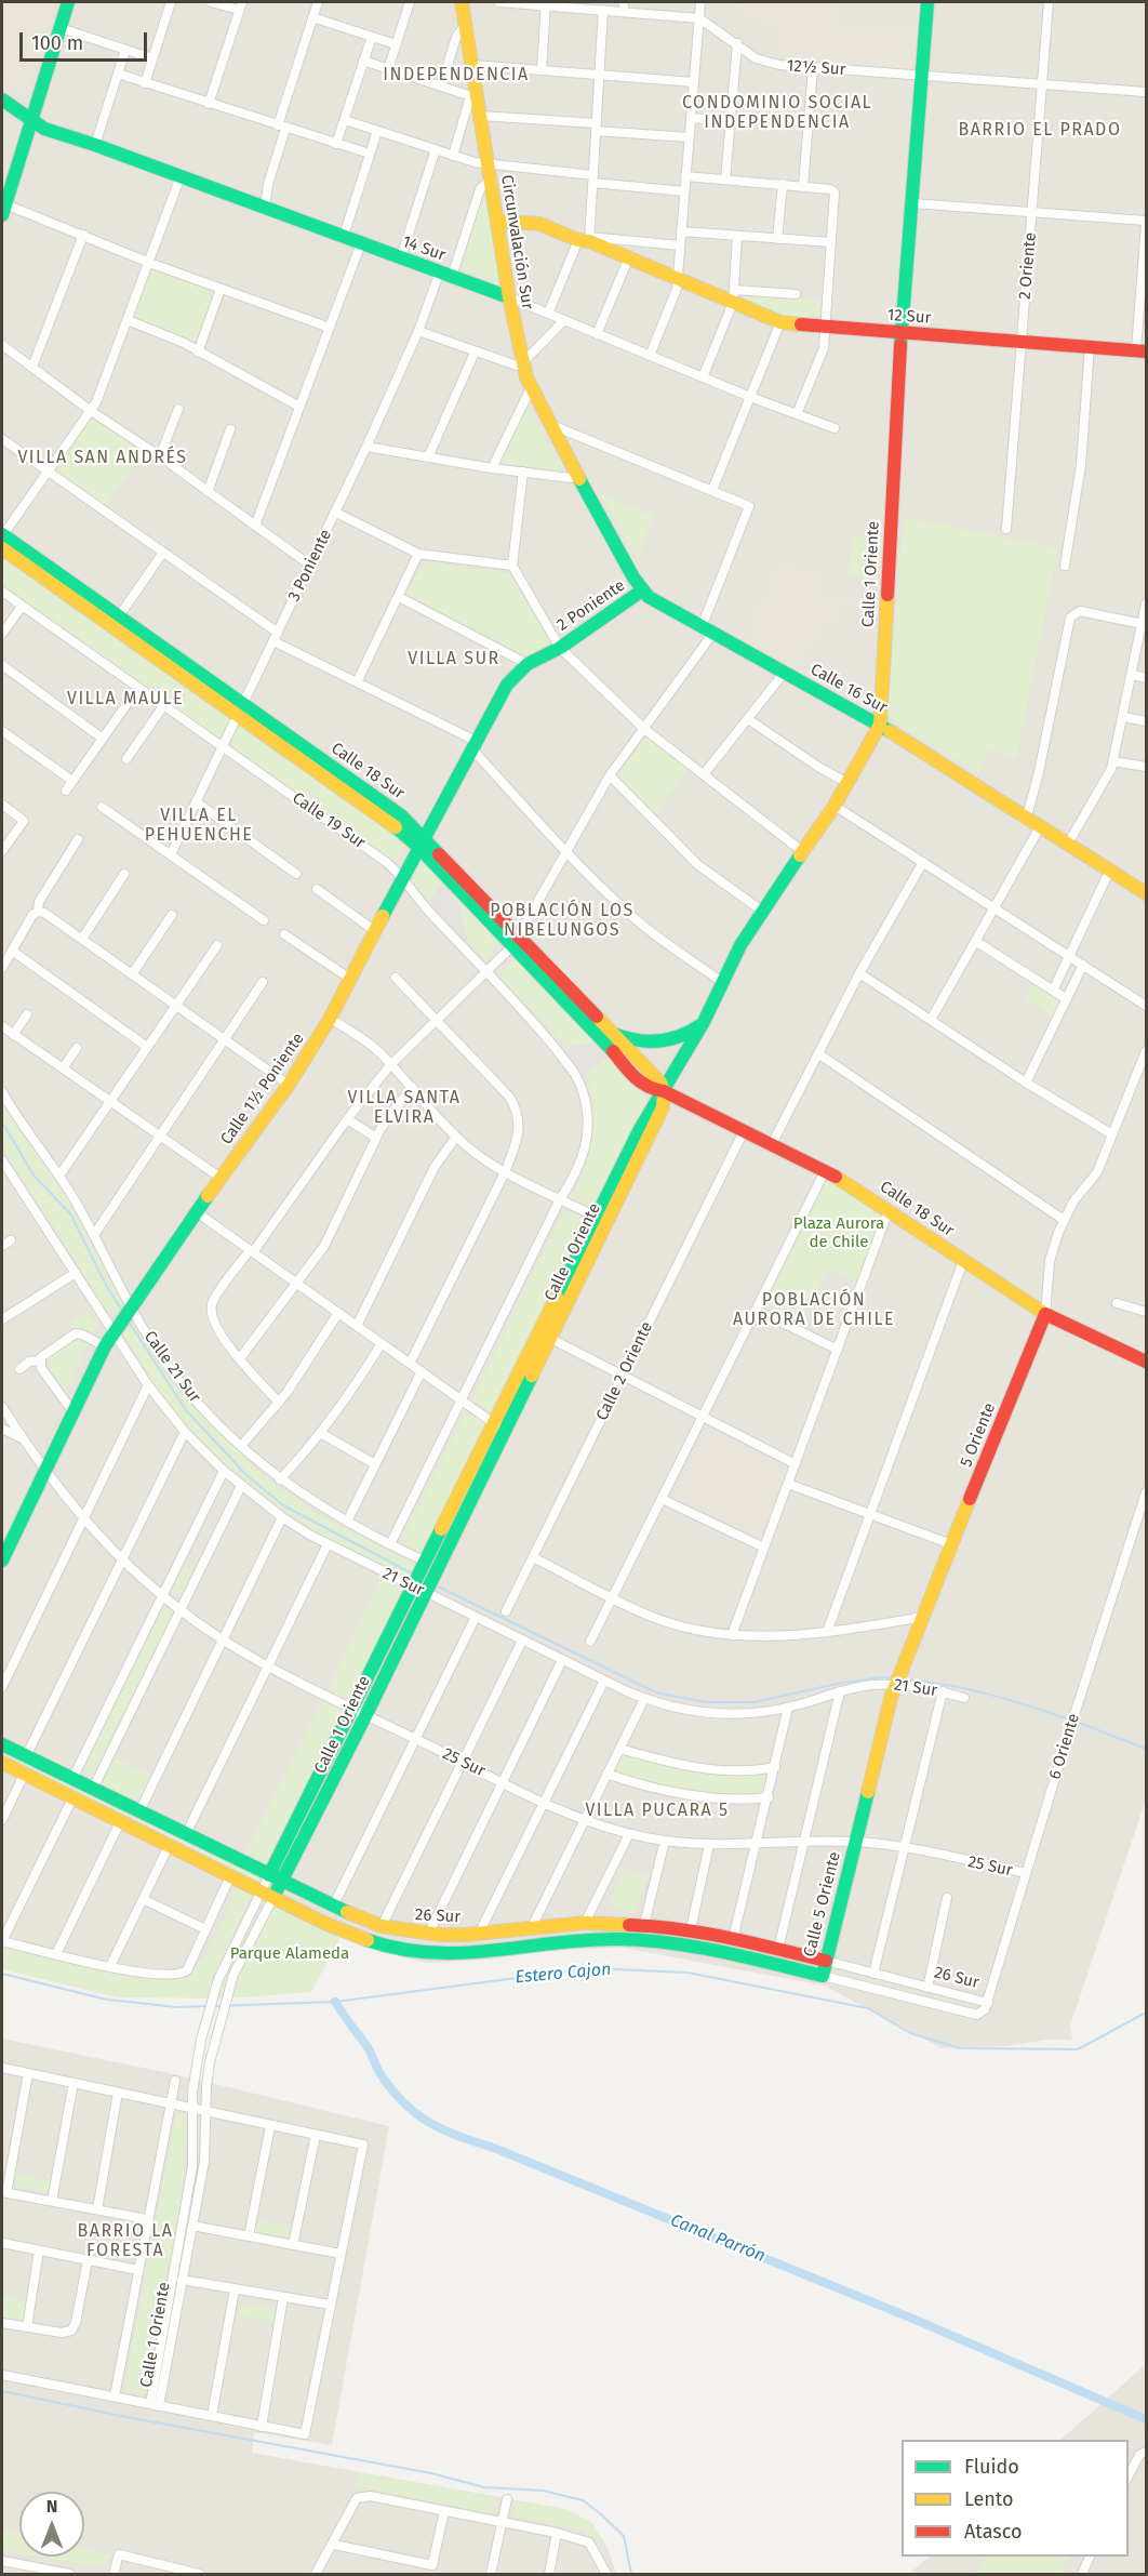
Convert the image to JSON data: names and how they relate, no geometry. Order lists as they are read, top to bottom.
{
  "streets": {
    "street": [
      "12½ Sur",
      "Circunvalación Sur",
      "14 Sur",
      "2 Oriente",
      "12 Sur",
      "3 Poniente",
      "Calle 1 Oriente",
      "2 Poniente",
      "Calle 16 Sur",
      "Calle 18 Sur",
      "Calle 19 Sur",
      "Calle 1½ Poniente",
      "Calle 21 Sur",
      "Calle 2 Oriente",
      "5 Oriente",
      "21 Sur",
      "6 Oriente",
      "25 Sur",
      "Calle 5 Oriente",
      "26 Sur"
    ]
  },
  "crossings": [
    ["12½ Sur", "2 Oriente"],
    ["12½ Sur", "Calle 1 Oriente"],
    ["Circunvalación Sur", "14 Sur"],
    ["Circunvalación Sur", "12 Sur"],
    ["Circunvalación Sur", "3 Poniente"],
    ["Circunvalación Sur", "Calle 16 Sur"],
    ["14 Sur", "3 Poniente"],
    ["2 Oriente", "12 Sur"],
    ["12 Sur", "Calle 1 Oriente"],
    ["3 Poniente", "Calle 18 Sur"],
    ["3 Poniente", "Calle 19 Sur"],
    ["Calle 1 Oriente", "Calle 16 Sur"],
    ["Calle 1 Oriente", "Calle 18 Sur"],
    ["Calle 1 Oriente", "Calle 21 Sur"],
    ["Calle 1 Oriente", "21 Sur"],
    ["Calle 1 Oriente", "25 Sur"],
    ["Calle 1 Oriente", "26 Sur"],
    ["2 Poniente", "Calle 16 Sur"],
    ["2 Poniente", "Calle 1½ Poniente"],
    ["Calle 18 Sur", "Calle 1½ Poniente"],
    ["Calle 18 Sur", "Calle 2 Oriente"],
    ["Calle 18 Sur", "5 Oriente"],
    ["Calle 19 Sur", "Calle 1½ Poniente"],
    ["Calle 19 Sur", "Calle 21 Sur"],
    ["Calle 1½ Poniente", "Calle 21 Sur"],
    ["Calle 1½ Poniente", "21 Sur"],
    ["Calle 1½ Poniente", "25 Sur"],
    ["Calle 21 Sur", "21 Sur"],
    ["5 Oriente", "21 Sur"],
    ["5 Oriente", "25 Sur"],
    ["5 Oriente", "Calle 5 Oriente"],
    ["6 Oriente", "25 Sur"],
    ["6 Oriente", "26 Sur"],
    ["25 Sur", "Calle 5 Oriente"],
    ["Calle 5 Oriente", "26 Sur"]
  ],
  "districts": [
    "INDEPENDENCIA",
    "CONDOMINIO SOCIAL INDEPENDENCIA",
    "BARRIO EL PRADO",
    "VILLA SAN ANDRÉS",
    "VILLA SUR",
    "VILLA MAULE",
    "VILLA EL PEHUENCHE",
    "POBLACIÓN LOS NIBELUNGOS",
    "VILLA SANTA ELVIRA",
    "POBLACIÓN AURORA DE CHILE",
    "VILLA PUCARA 5",
    "BARRIO LA FORESTA"
  ],
  "water": ["Estero Cajon", "Canal Parrón"],
  "parks": ["Plaza Aurora de Chile", "Parque Alameda"],
  "legend": ["Fluido", "Lento", "Atasco"],
  "scale_bar": "100 m",
  "north": "top"
}
